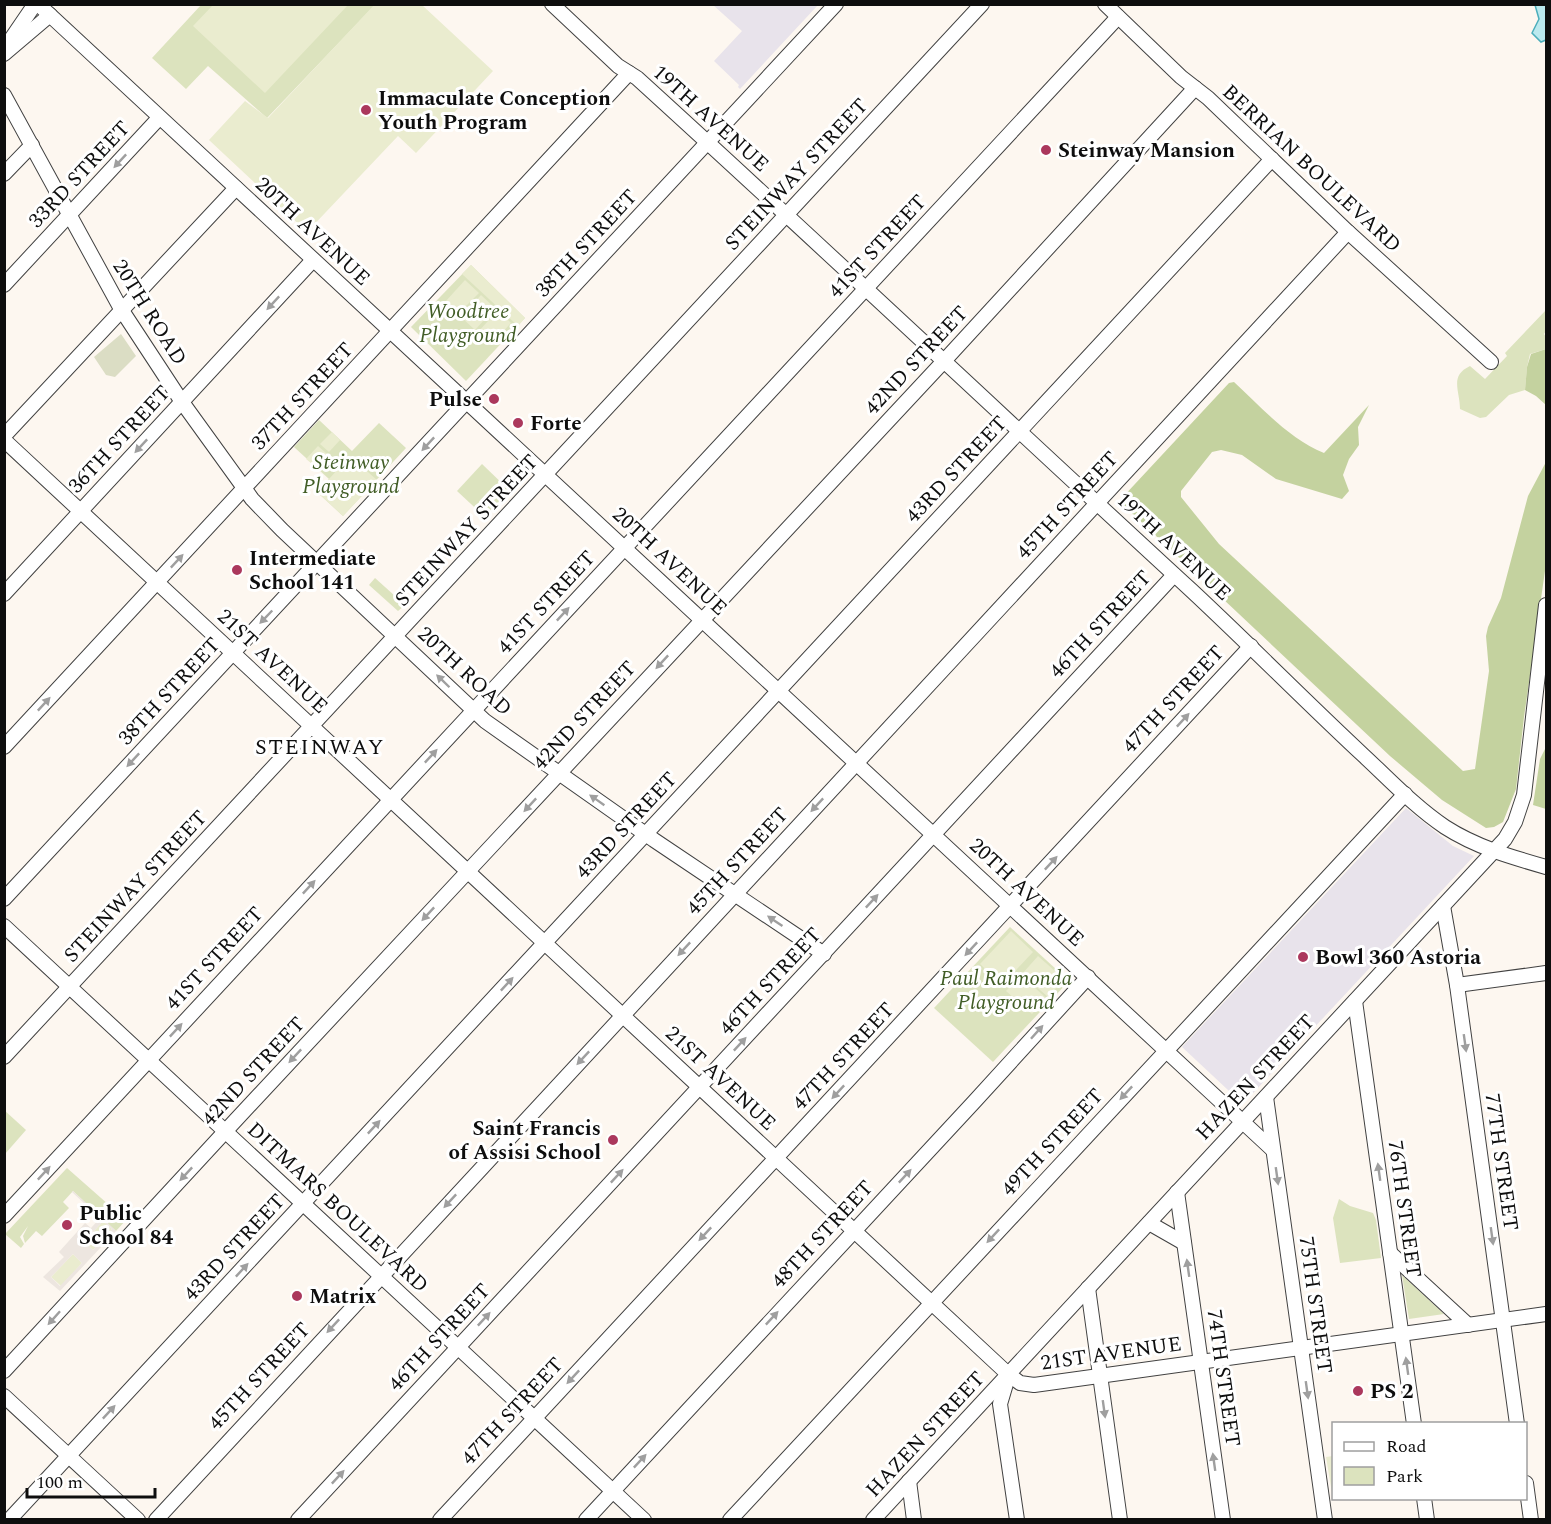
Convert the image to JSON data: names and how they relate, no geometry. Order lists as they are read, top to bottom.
{
  "streets": {
    "street": [
      "19TH AVENUE",
      "BERRIAN BOULEVARD",
      "33RD STREET",
      "STEINWAY STREET",
      "20TH AVENUE",
      "38TH STREET",
      "41ST STREET",
      "20TH ROAD",
      "42ND STREET",
      "37TH STREET",
      "36TH STREET",
      "43RD STREET",
      "45TH STREET",
      "46TH STREET",
      "21ST AVENUE",
      "47TH STREET",
      "HAZEN STREET",
      "49TH STREET",
      "77TH STREET",
      "DITMARS BOULEVARD",
      "76TH STREET",
      "48TH STREET",
      "75TH STREET",
      "74TH STREET"
    ]
  },
  "crossings": [
    ["19TH AVENUE", "STEINWAY STREET"],
    ["19TH AVENUE", "38TH STREET"],
    ["19TH AVENUE", "41ST STREET"],
    ["19TH AVENUE", "42ND STREET"],
    ["19TH AVENUE", "37TH STREET"],
    ["19TH AVENUE", "43RD STREET"],
    ["19TH AVENUE", "45TH STREET"],
    ["19TH AVENUE", "46TH STREET"],
    ["19TH AVENUE", "47TH STREET"],
    ["19TH AVENUE", "HAZEN STREET"],
    ["19TH AVENUE", "49TH STREET"],
    ["BERRIAN BOULEVARD", "41ST STREET"],
    ["BERRIAN BOULEVARD", "42ND STREET"],
    ["BERRIAN BOULEVARD", "43RD STREET"],
    ["BERRIAN BOULEVARD", "45TH STREET"],
    ["33RD STREET", "20TH AVENUE"],
    ["33RD STREET", "20TH ROAD"],
    ["STEINWAY STREET", "20TH AVENUE"],
    ["STEINWAY STREET", "20TH ROAD"],
    ["STEINWAY STREET", "21ST AVENUE"],
    ["STEINWAY STREET", "DITMARS BOULEVARD"],
    ["20TH AVENUE", "38TH STREET"],
    ["20TH AVENUE", "41ST STREET"],
    ["20TH AVENUE", "42ND STREET"],
    ["20TH AVENUE", "37TH STREET"],
    ["20TH AVENUE", "36TH STREET"],
    ["20TH AVENUE", "43RD STREET"],
    ["20TH AVENUE", "45TH STREET"],
    ["20TH AVENUE", "46TH STREET"],
    ["20TH AVENUE", "47TH STREET"],
    ["20TH AVENUE", "HAZEN STREET"],
    ["20TH AVENUE", "49TH STREET"],
    ["20TH AVENUE", "48TH STREET"],
    ["20TH AVENUE", "75TH STREET"],
    ["38TH STREET", "20TH ROAD"],
    ["38TH STREET", "21ST AVENUE"],
    ["41ST STREET", "20TH ROAD"],
    ["41ST STREET", "21ST AVENUE"],
    ["41ST STREET", "DITMARS BOULEVARD"],
    ["20TH ROAD", "42ND STREET"],
    ["20TH ROAD", "37TH STREET"],
    ["20TH ROAD", "36TH STREET"],
    ["20TH ROAD", "43RD STREET"],
    ["20TH ROAD", "45TH STREET"],
    ["20TH ROAD", "46TH STREET"],
    ["42ND STREET", "21ST AVENUE"],
    ["42ND STREET", "DITMARS BOULEVARD"],
    ["37TH STREET", "21ST AVENUE"],
    ["36TH STREET", "21ST AVENUE"],
    ["43RD STREET", "21ST AVENUE"],
    ["43RD STREET", "DITMARS BOULEVARD"],
    ["45TH STREET", "21ST AVENUE"],
    ["45TH STREET", "DITMARS BOULEVARD"],
    ["46TH STREET", "21ST AVENUE"],
    ["46TH STREET", "DITMARS BOULEVARD"],
    ["21ST AVENUE", "47TH STREET"],
    ["21ST AVENUE", "HAZEN STREET"],
    ["21ST AVENUE", "49TH STREET"],
    ["21ST AVENUE", "77TH STREET"],
    ["21ST AVENUE", "76TH STREET"],
    ["21ST AVENUE", "48TH STREET"],
    ["21ST AVENUE", "75TH STREET"],
    ["21ST AVENUE", "74TH STREET"],
    ["47TH STREET", "DITMARS BOULEVARD"],
    ["HAZEN STREET", "77TH STREET"],
    ["HAZEN STREET", "76TH STREET"],
    ["HAZEN STREET", "75TH STREET"],
    ["HAZEN STREET", "74TH STREET"],
    ["DITMARS BOULEVARD", "48TH STREET"]
  ],
  "one_way": [
    "38TH STREET",
    "41ST STREET",
    "42ND STREET",
    "37TH STREET",
    "43RD STREET",
    "45TH STREET",
    "46TH STREET",
    "77TH STREET",
    "76TH STREET",
    "48TH STREET",
    "75TH STREET"
  ],
  "districts": ["STEINWAY"],
  "parks": ["Woodtree Playground", "Steinway Playground", "Paul Raimonda Playground"],
  "places": [
    "Immaculate Conception Youth Program",
    "Steinway Mansion",
    "Pulse",
    "Forte",
    "Intermediate School 141",
    "Bowl 360 Astoria",
    "Saint Francis of Assisi School",
    "Public School 84",
    "Matrix",
    "PS 2"
  ],
  "legend": ["Road", "Park"],
  "scale_bar": "100 m"
}
